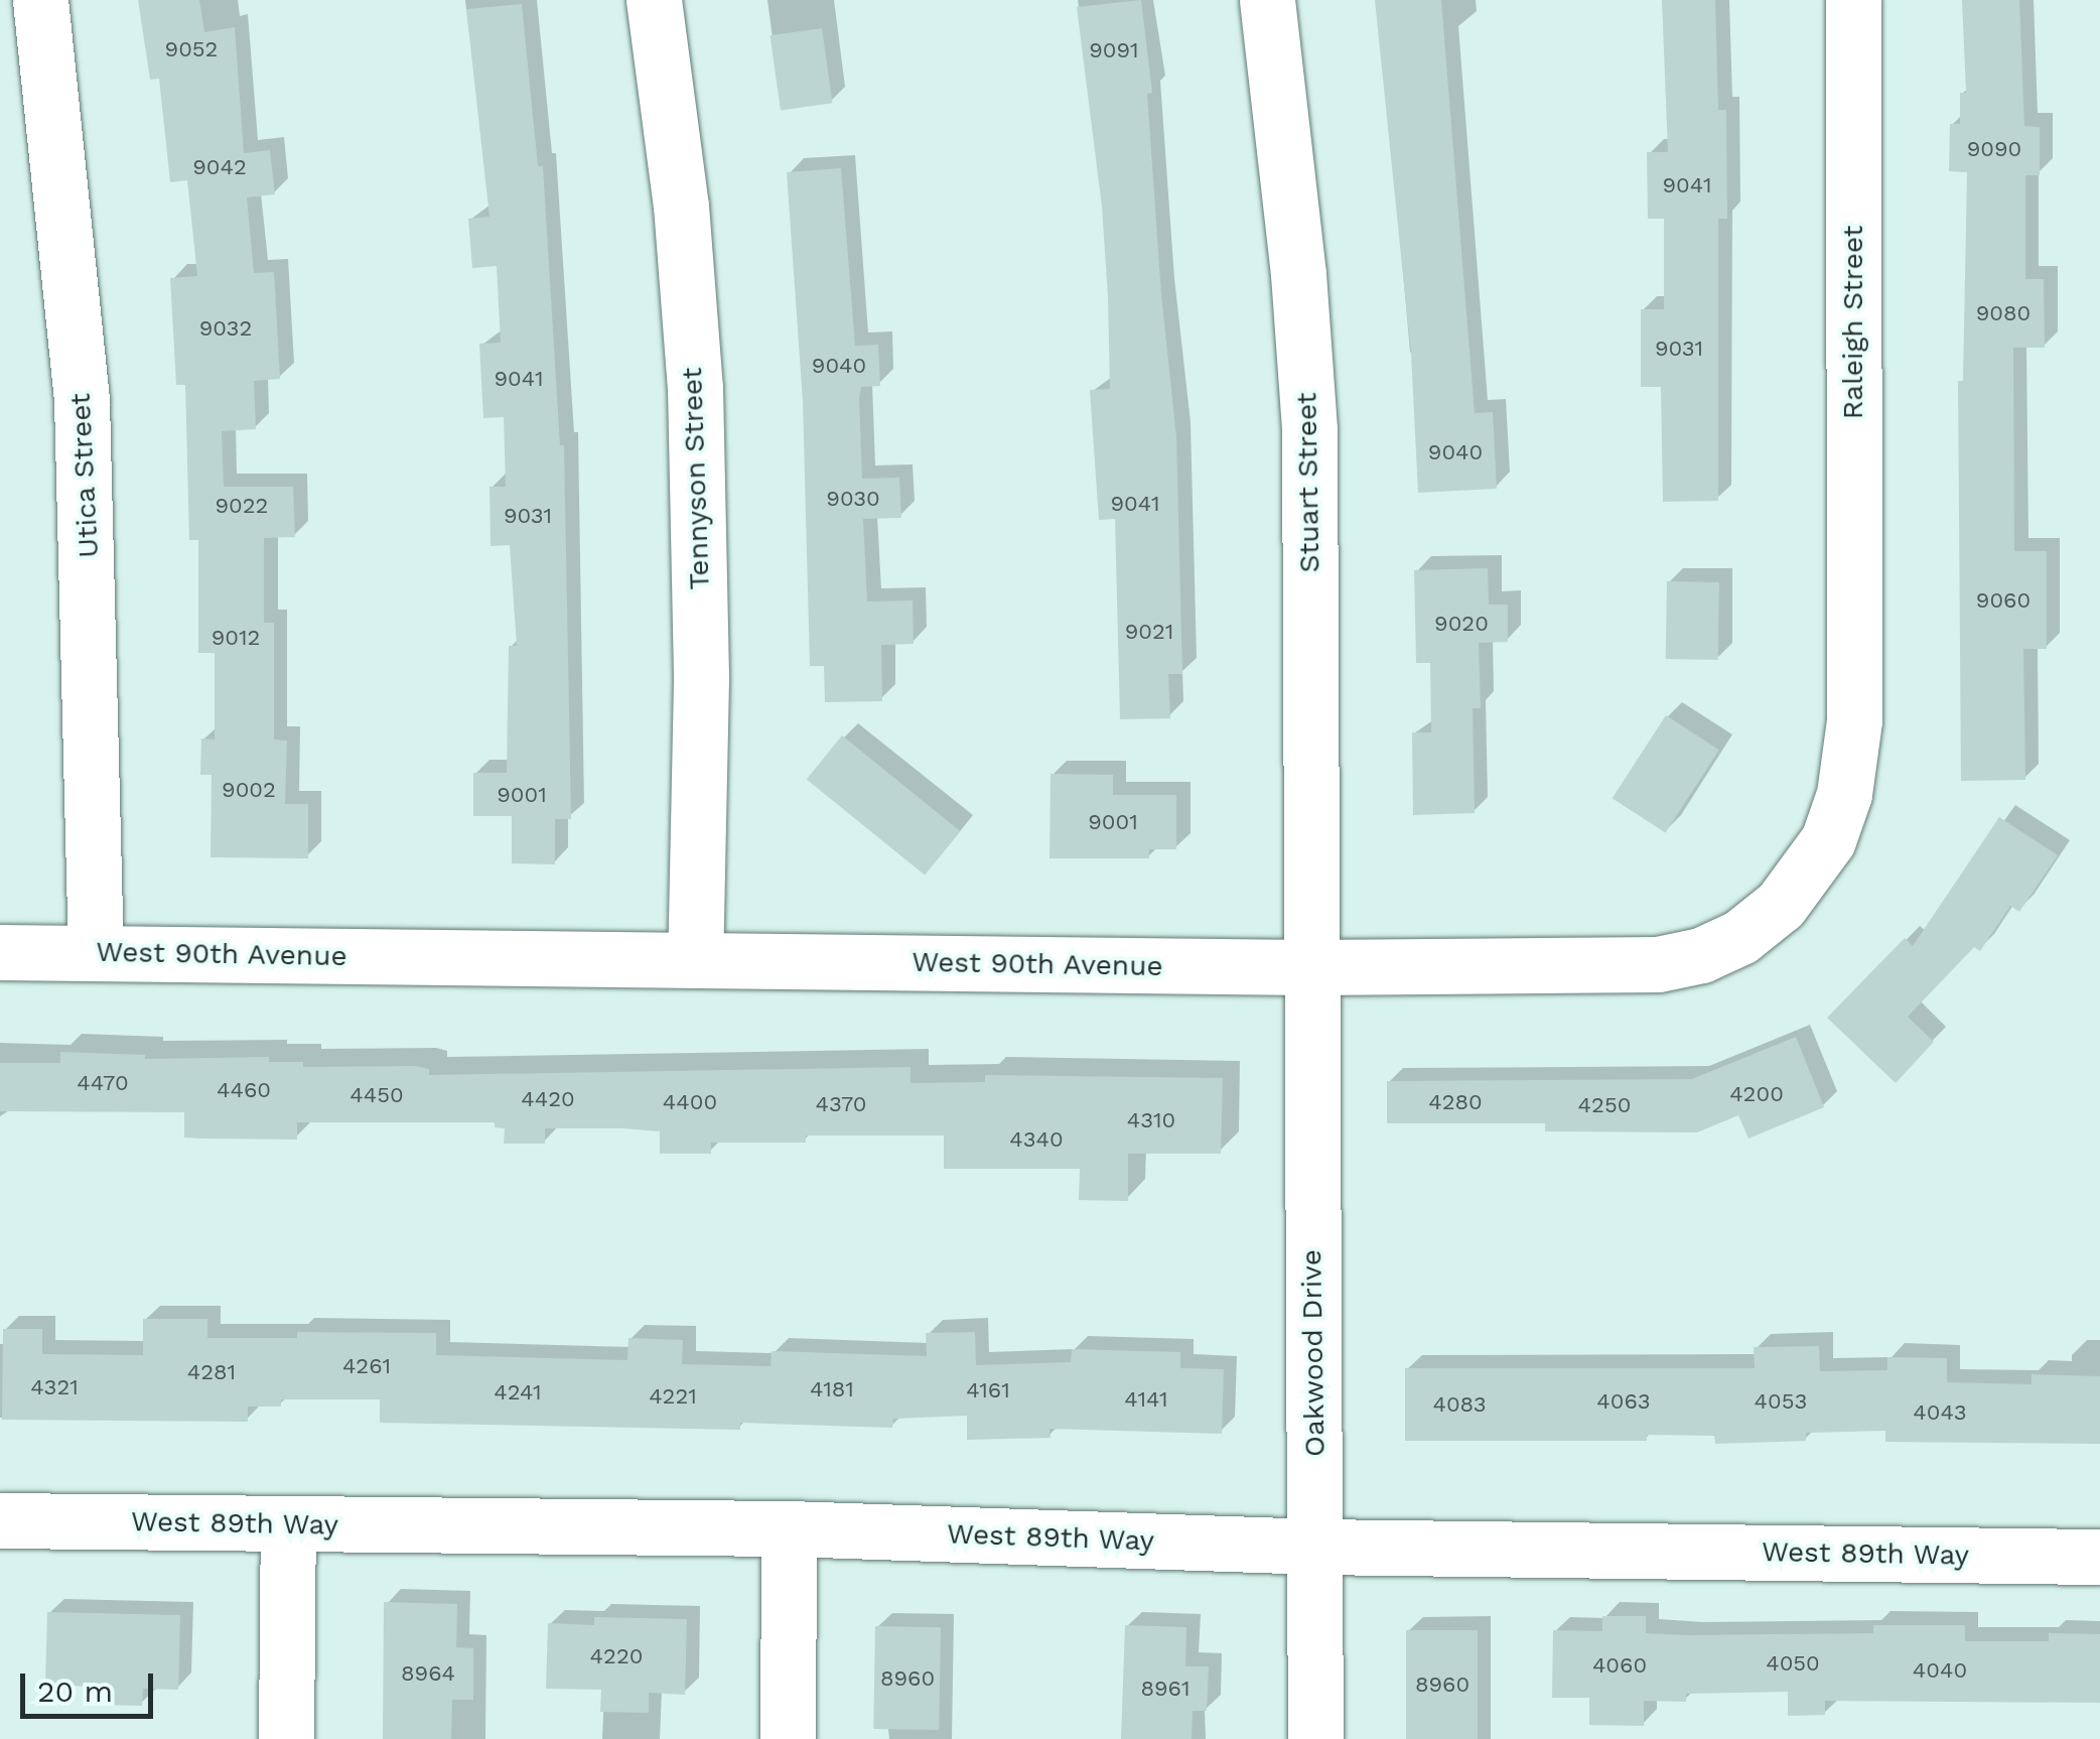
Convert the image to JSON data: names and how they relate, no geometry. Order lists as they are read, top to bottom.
{
  "streets": {
    "street": [
      "Raleigh Street",
      "Utica Street",
      "Tennyson Street",
      "Stuart Street",
      "West 90th Avenue",
      "Oakwood Drive",
      "West 89th Way"
    ]
  },
  "crossings": [
    ["Raleigh Street", "West 90th Avenue"],
    ["Utica Street", "West 90th Avenue"],
    ["Tennyson Street", "West 90th Avenue"],
    ["Stuart Street", "West 90th Avenue"],
    ["Stuart Street", "Oakwood Drive"],
    ["West 90th Avenue", "Oakwood Drive"],
    ["Oakwood Drive", "West 89th Way"]
  ],
  "house_numbers": [
    "9052",
    "9091",
    "9090",
    "9042",
    "9041",
    "9080",
    "9032",
    "9031",
    "9040",
    "9041",
    "9040",
    "9030",
    "9041",
    "9022",
    "9031",
    "9060",
    "9020",
    "9021",
    "9012",
    "9002",
    "9001",
    "9001",
    "4470",
    "4460",
    "4200",
    "4450",
    "4420",
    "4400",
    "4280",
    "4370",
    "4250",
    "4310",
    "4340",
    "4261",
    "4281",
    "4321",
    "4181",
    "4161",
    "4241",
    "4221",
    "4141",
    "4063",
    "4053",
    "4083",
    "4043",
    "4220",
    "4050",
    "4060",
    "4040",
    "8964",
    "8960",
    "8960",
    "8961"
  ],
  "scale_bar": "20 m"
}
